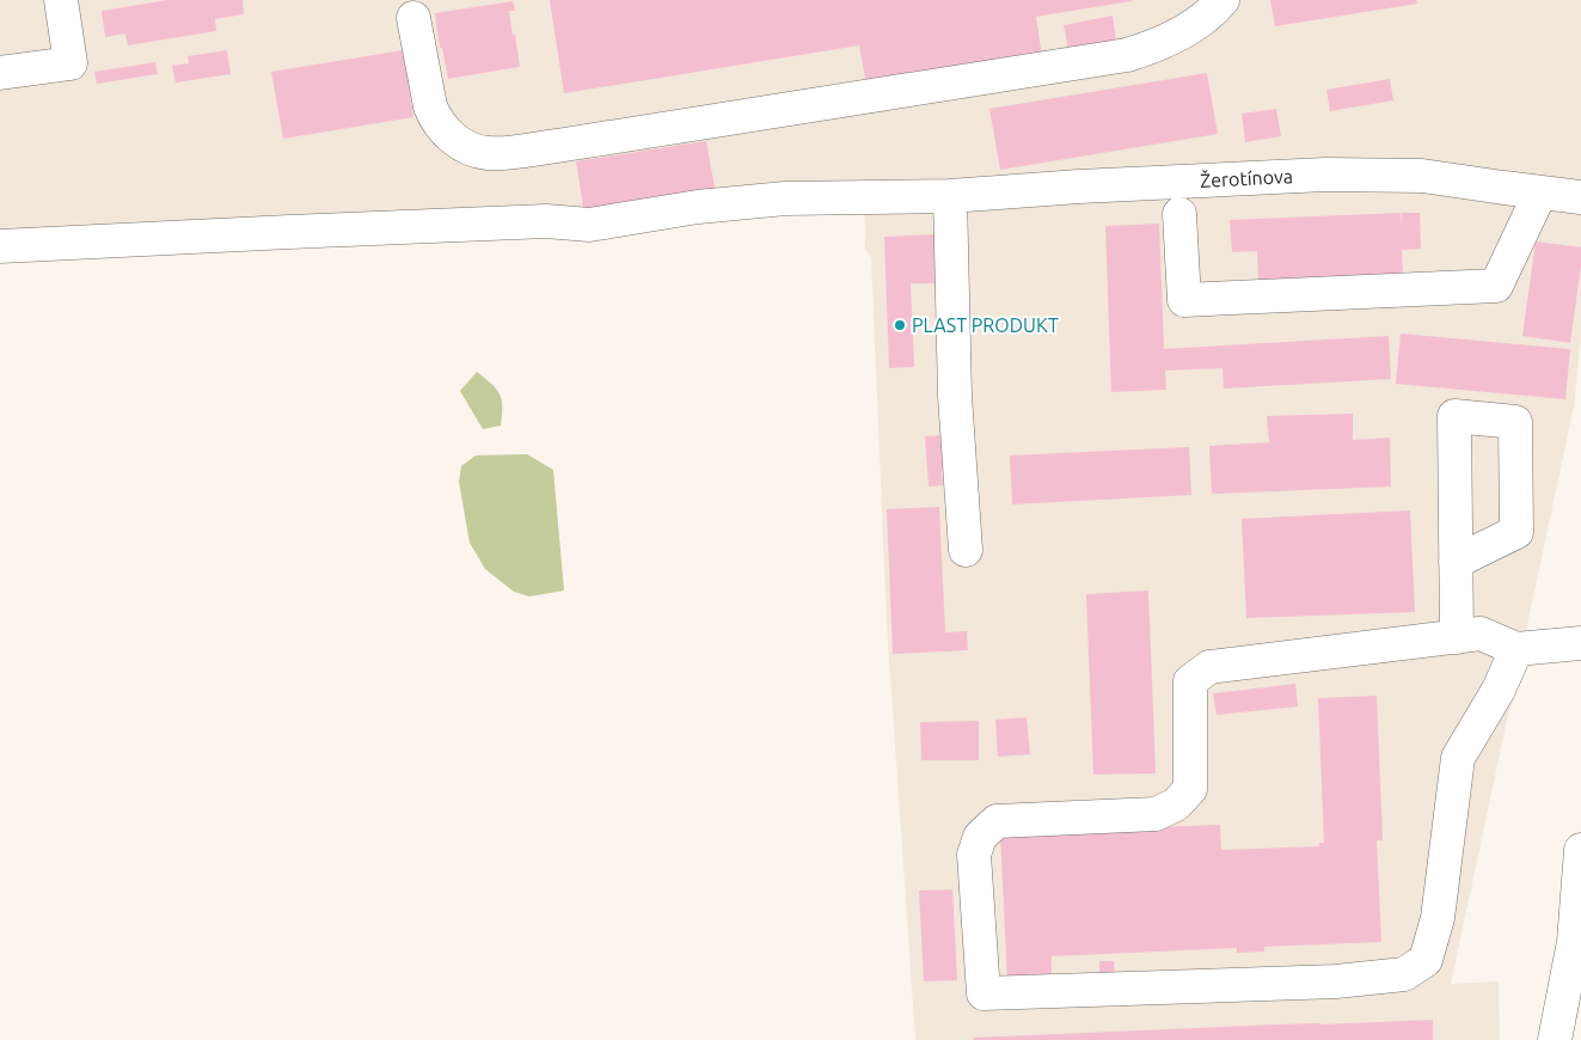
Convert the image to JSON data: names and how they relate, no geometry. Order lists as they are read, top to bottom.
{
  "streets": {
    "street": ["Žerotínova"]
  },
  "places": ["PLAST PRODUKT"]
}
